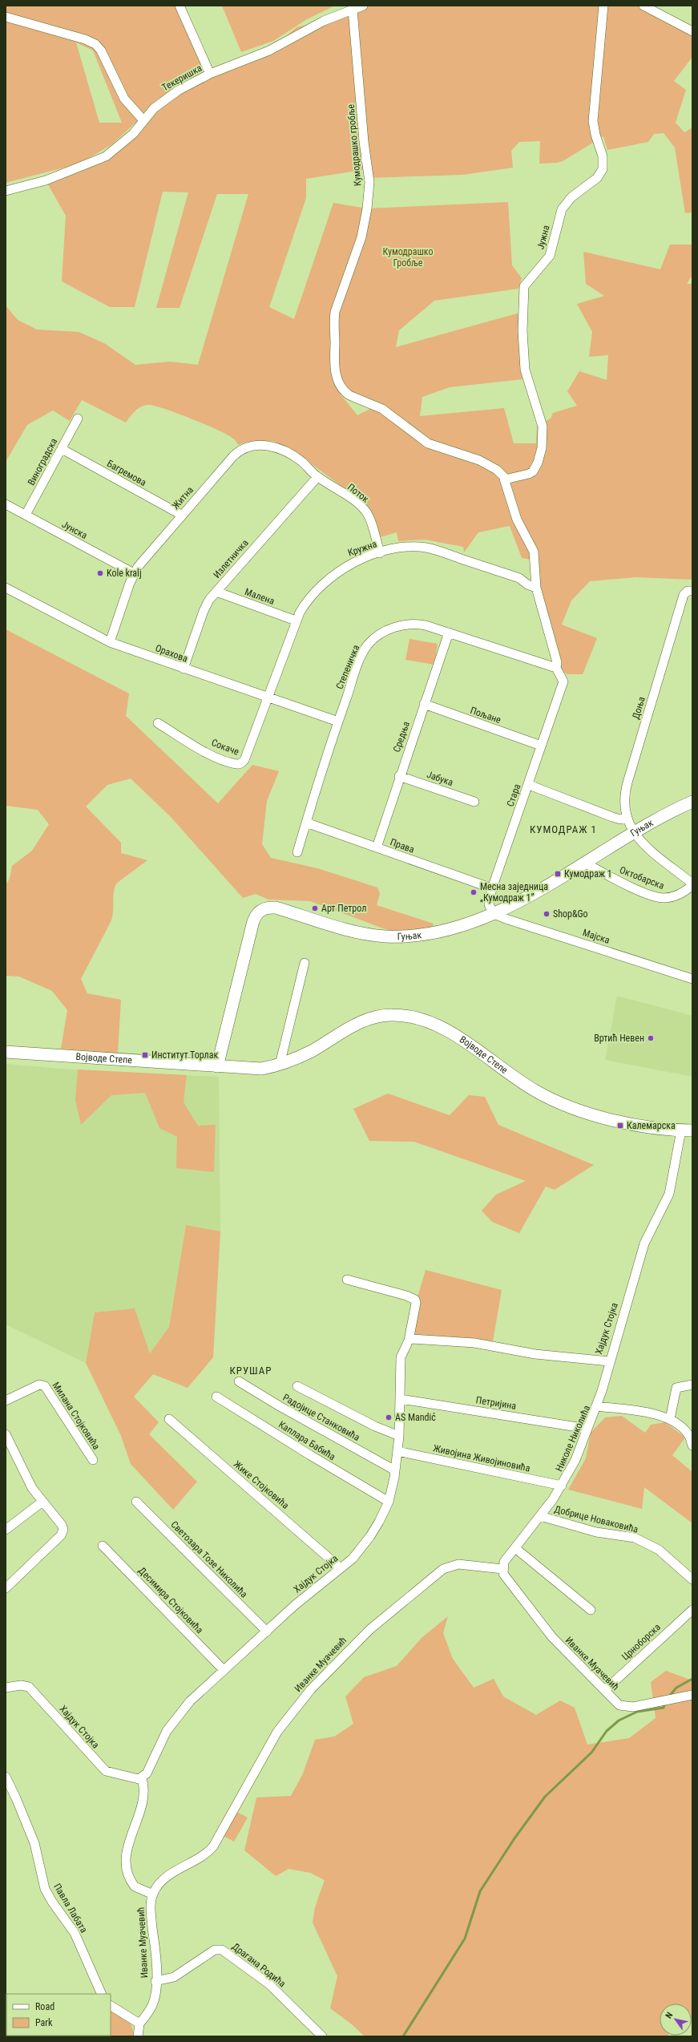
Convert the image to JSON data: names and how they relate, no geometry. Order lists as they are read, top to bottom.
{
  "streets": {
    "street": [
      "Текеришка",
      "Кумодрашко гробље",
      "Јужна",
      "Виноградска",
      "Багремова",
      "Поток",
      "Житна",
      "Јунска",
      "Кружна",
      "Излетничка",
      "Малена",
      "Орахова",
      "Степеничка",
      "Доња",
      "Пољане",
      "Средња",
      "Сокаче",
      "Јабука",
      "Стара",
      "Гуњак",
      "Права",
      "Октобарска",
      "Мајска",
      "Војводе Степе",
      "Хајдук Стојка",
      "Петријина",
      "Милана Стојковића",
      "Радојице Станковића",
      "Николе Николића",
      "Каплара Бабића",
      "Живојина Живојиновића",
      "Жике Стојковића",
      "Добрице Новаковића",
      "Светозара Тозе Николића",
      "Десимира Стојковића",
      "Црноборска",
      "Иванке Муачевић",
      "Павла Лабата",
      "Драгана Родића"
    ]
  },
  "crossings": [
    ["Текеришка", "Кумодрашко гробље"],
    ["Кумодрашко гробље", "Јужна"],
    ["Виноградска", "Багремова"],
    ["Виноградска", "Јунска"],
    ["Багремова", "Житна"],
    ["Поток", "Житна"],
    ["Поток", "Кружна"],
    ["Поток", "Излетничка"],
    ["Житна", "Јунска"],
    ["Житна", "Излетничка"],
    ["Житна", "Орахова"],
    ["Кружна", "Малена"],
    ["Кружна", "Орахова"],
    ["Кружна", "Сокаче"],
    ["Излетничка", "Малена"],
    ["Излетничка", "Орахова"],
    ["Орахова", "Степеничка"],
    ["Орахова", "Сокаче"],
    ["Степеничка", "Средња"],
    ["Степеничка", "Стара"],
    ["Степеничка", "Права"],
    ["Доња", "Гуњак"],
    ["Доња", "Октобарска"],
    ["Пољане", "Средња"],
    ["Пољане", "Стара"],
    ["Средња", "Јабука"],
    ["Средња", "Права"],
    ["Стара", "Гуњак"],
    ["Стара", "Права"],
    ["Стара", "Мајска"],
    ["Гуњак", "Октобарска"],
    ["Гуњак", "Мајска"],
    ["Гуњак", "Војводе Степе"],
    ["Војводе Степе", "Хајдук Стојка"],
    ["Хајдук Стојка", "Петријина"],
    ["Хајдук Стојка", "Радојице Станковића"],
    ["Хајдук Стојка", "Каплара Бабића"],
    ["Хајдук Стојка", "Живојина Живојиновића"],
    ["Хајдук Стојка", "Жике Стојковића"],
    ["Хајдук Стојка", "Светозара Тозе Николића"],
    ["Хајдук Стојка", "Десимира Стојковића"],
    ["Петријина", "Николе Николића"],
    ["Николе Николића", "Живојина Живојиновића"],
    ["Николе Николића", "Добрице Новаковића"],
    ["Николе Николића", "Иванке Муачевић"],
    ["Црноборска", "Иванке Муачевић"],
    ["Иванке Муачевић", "Драгана Родића"]
  ],
  "districts": ["КУМОДРАЖ 1", "КРУШАР"],
  "parks": ["Кумодрашко Гробље"],
  "places": {
    "other": [
      "Kole kralj",
      "Месна заједница „Кумодраж 1”",
      "Арт Петрол",
      "Shop&Go",
      "Вртић Невен",
      "AS Mandić"
    ],
    "transit": ["Кумодраж 1", "Институт Торлак", "Калемарска"]
  },
  "legend": ["Road", "Park"],
  "north": "top left"
}
